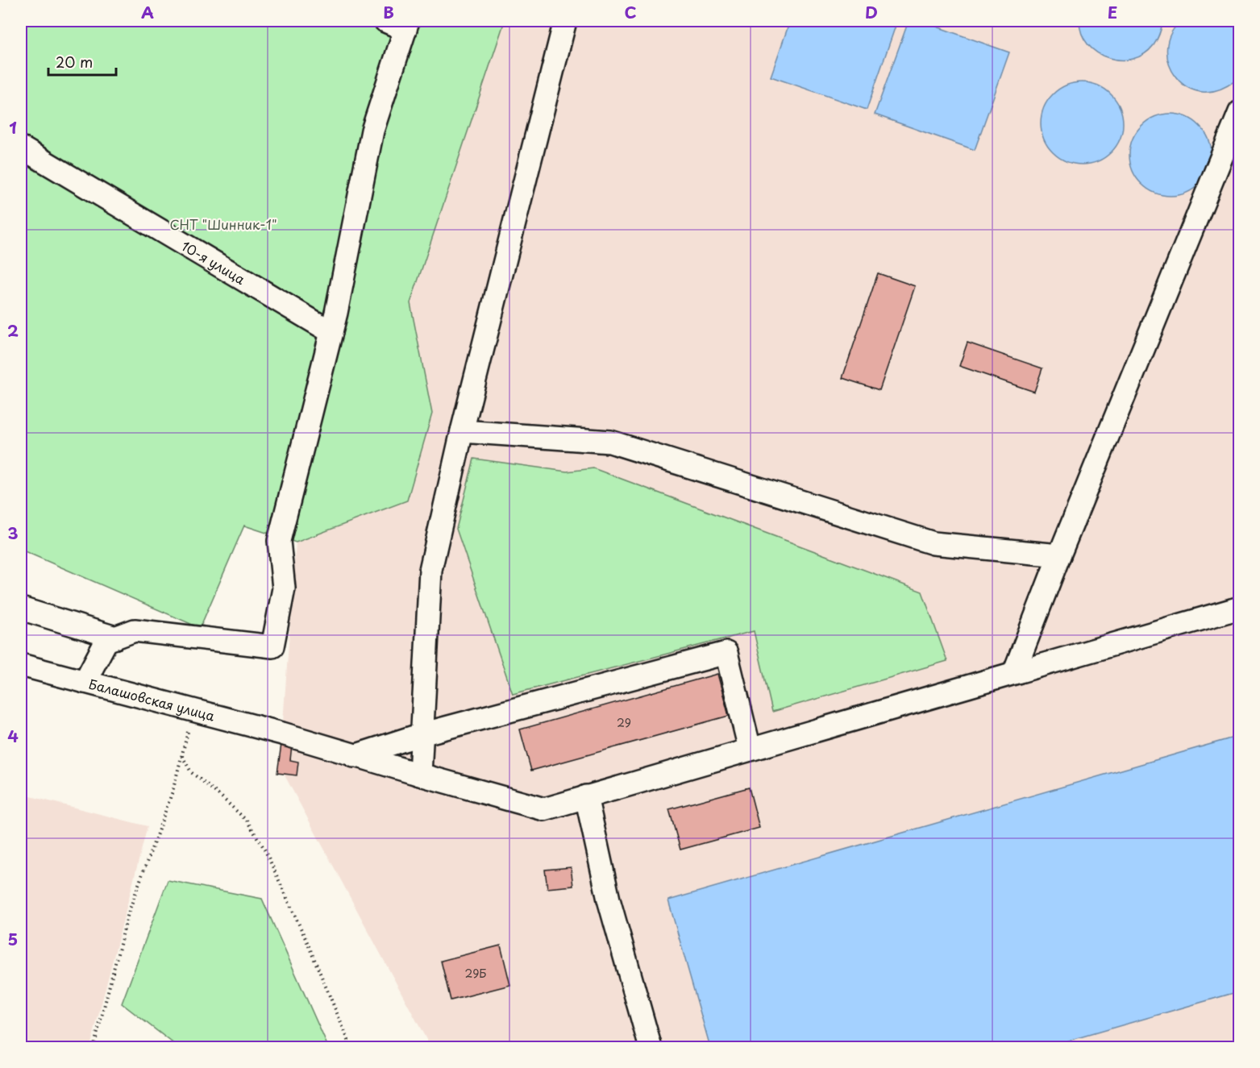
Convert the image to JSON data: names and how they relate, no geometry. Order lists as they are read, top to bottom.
{
  "streets": {
    "street": ["10-я улица", "Балашовская улица"]
  },
  "parks": ["СНТ \"Шинник-1\""],
  "house_numbers": ["29", "29Б"],
  "scale_bar": "20 m",
  "grid": {
    "columns": [
      "A",
      "B",
      "C",
      "D",
      "E"
    ],
    "rows": [
      "1",
      "2",
      "3",
      "4",
      "5"
    ]
  }
}
